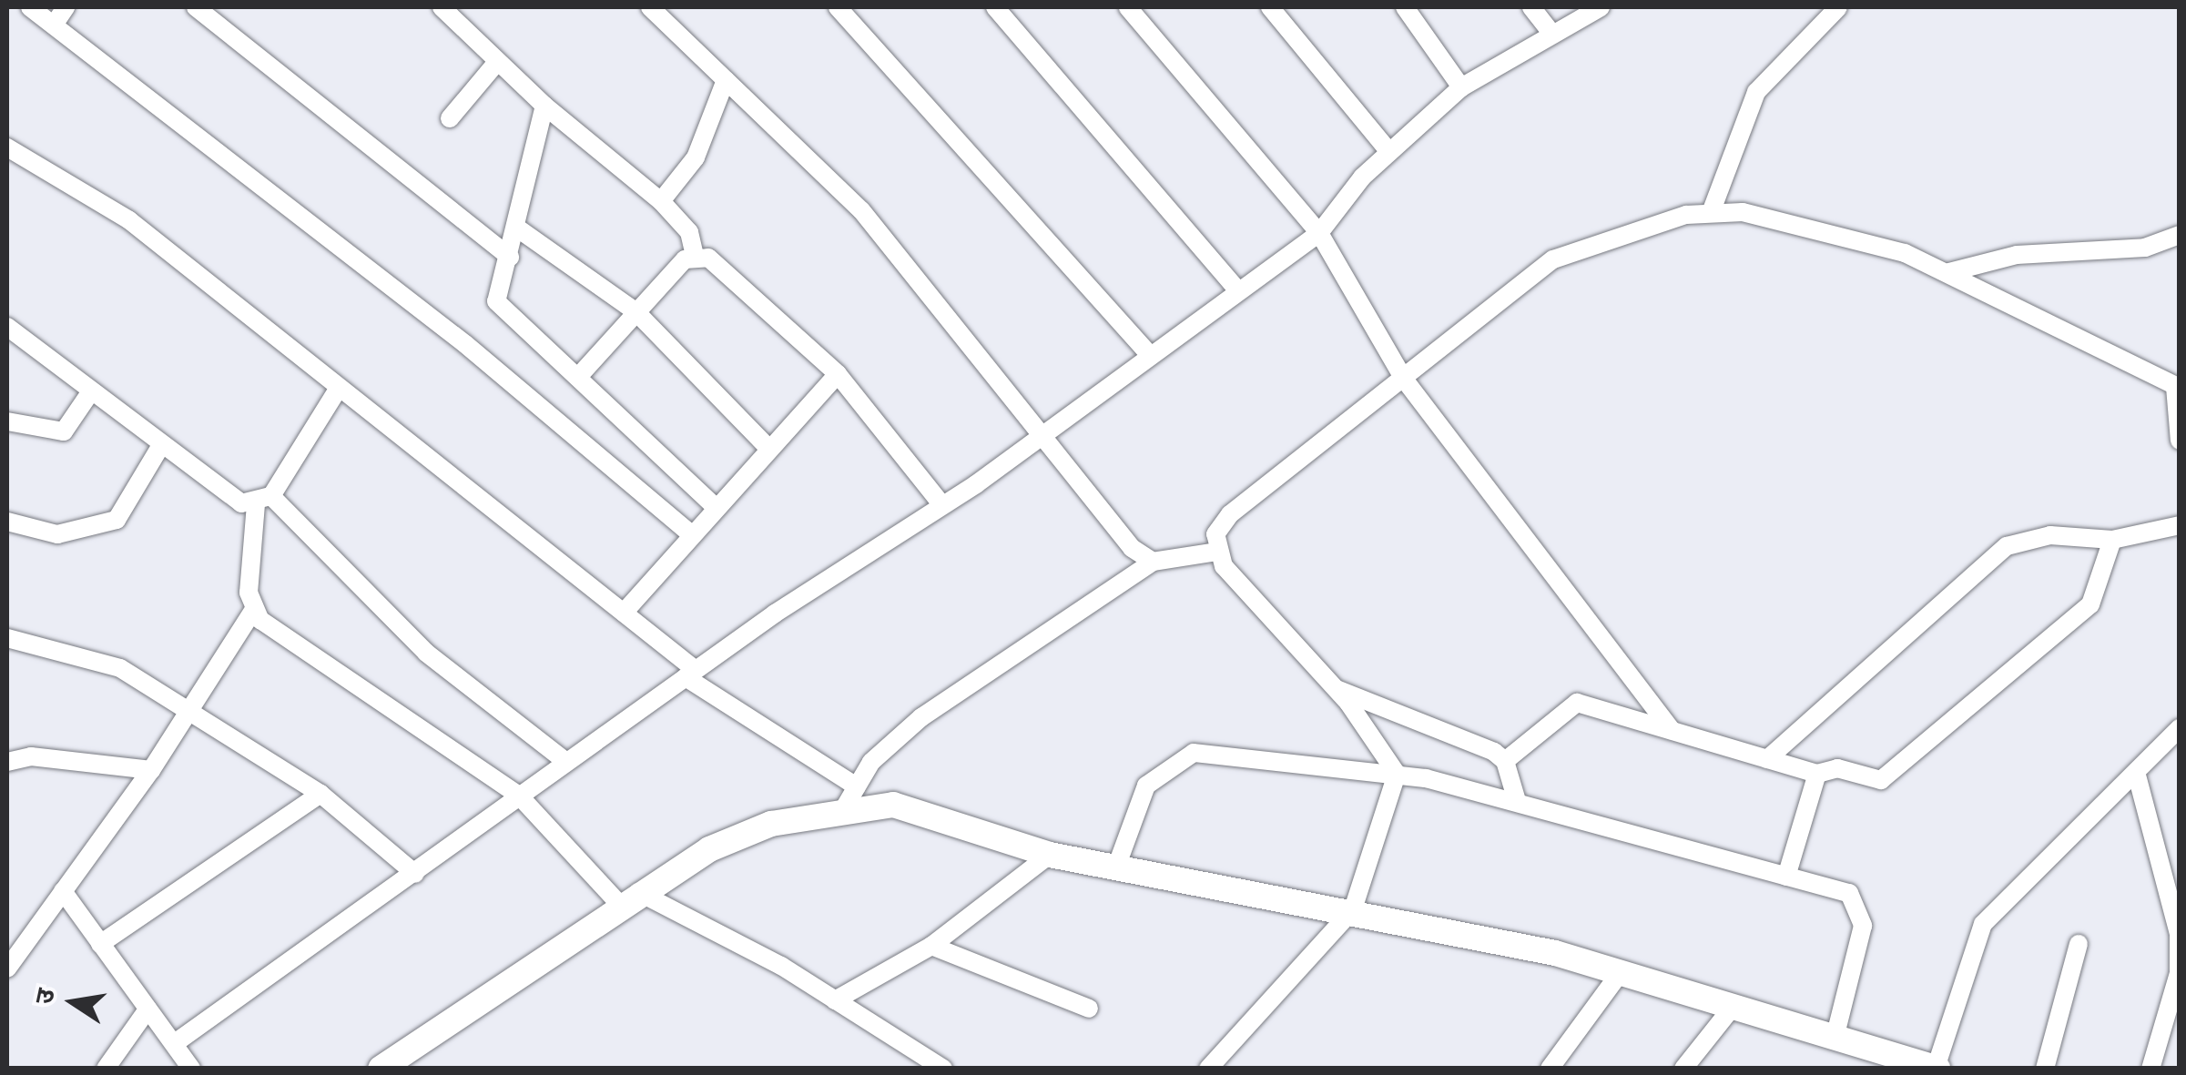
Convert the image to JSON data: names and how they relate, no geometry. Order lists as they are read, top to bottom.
{
  "north": "left"
}
